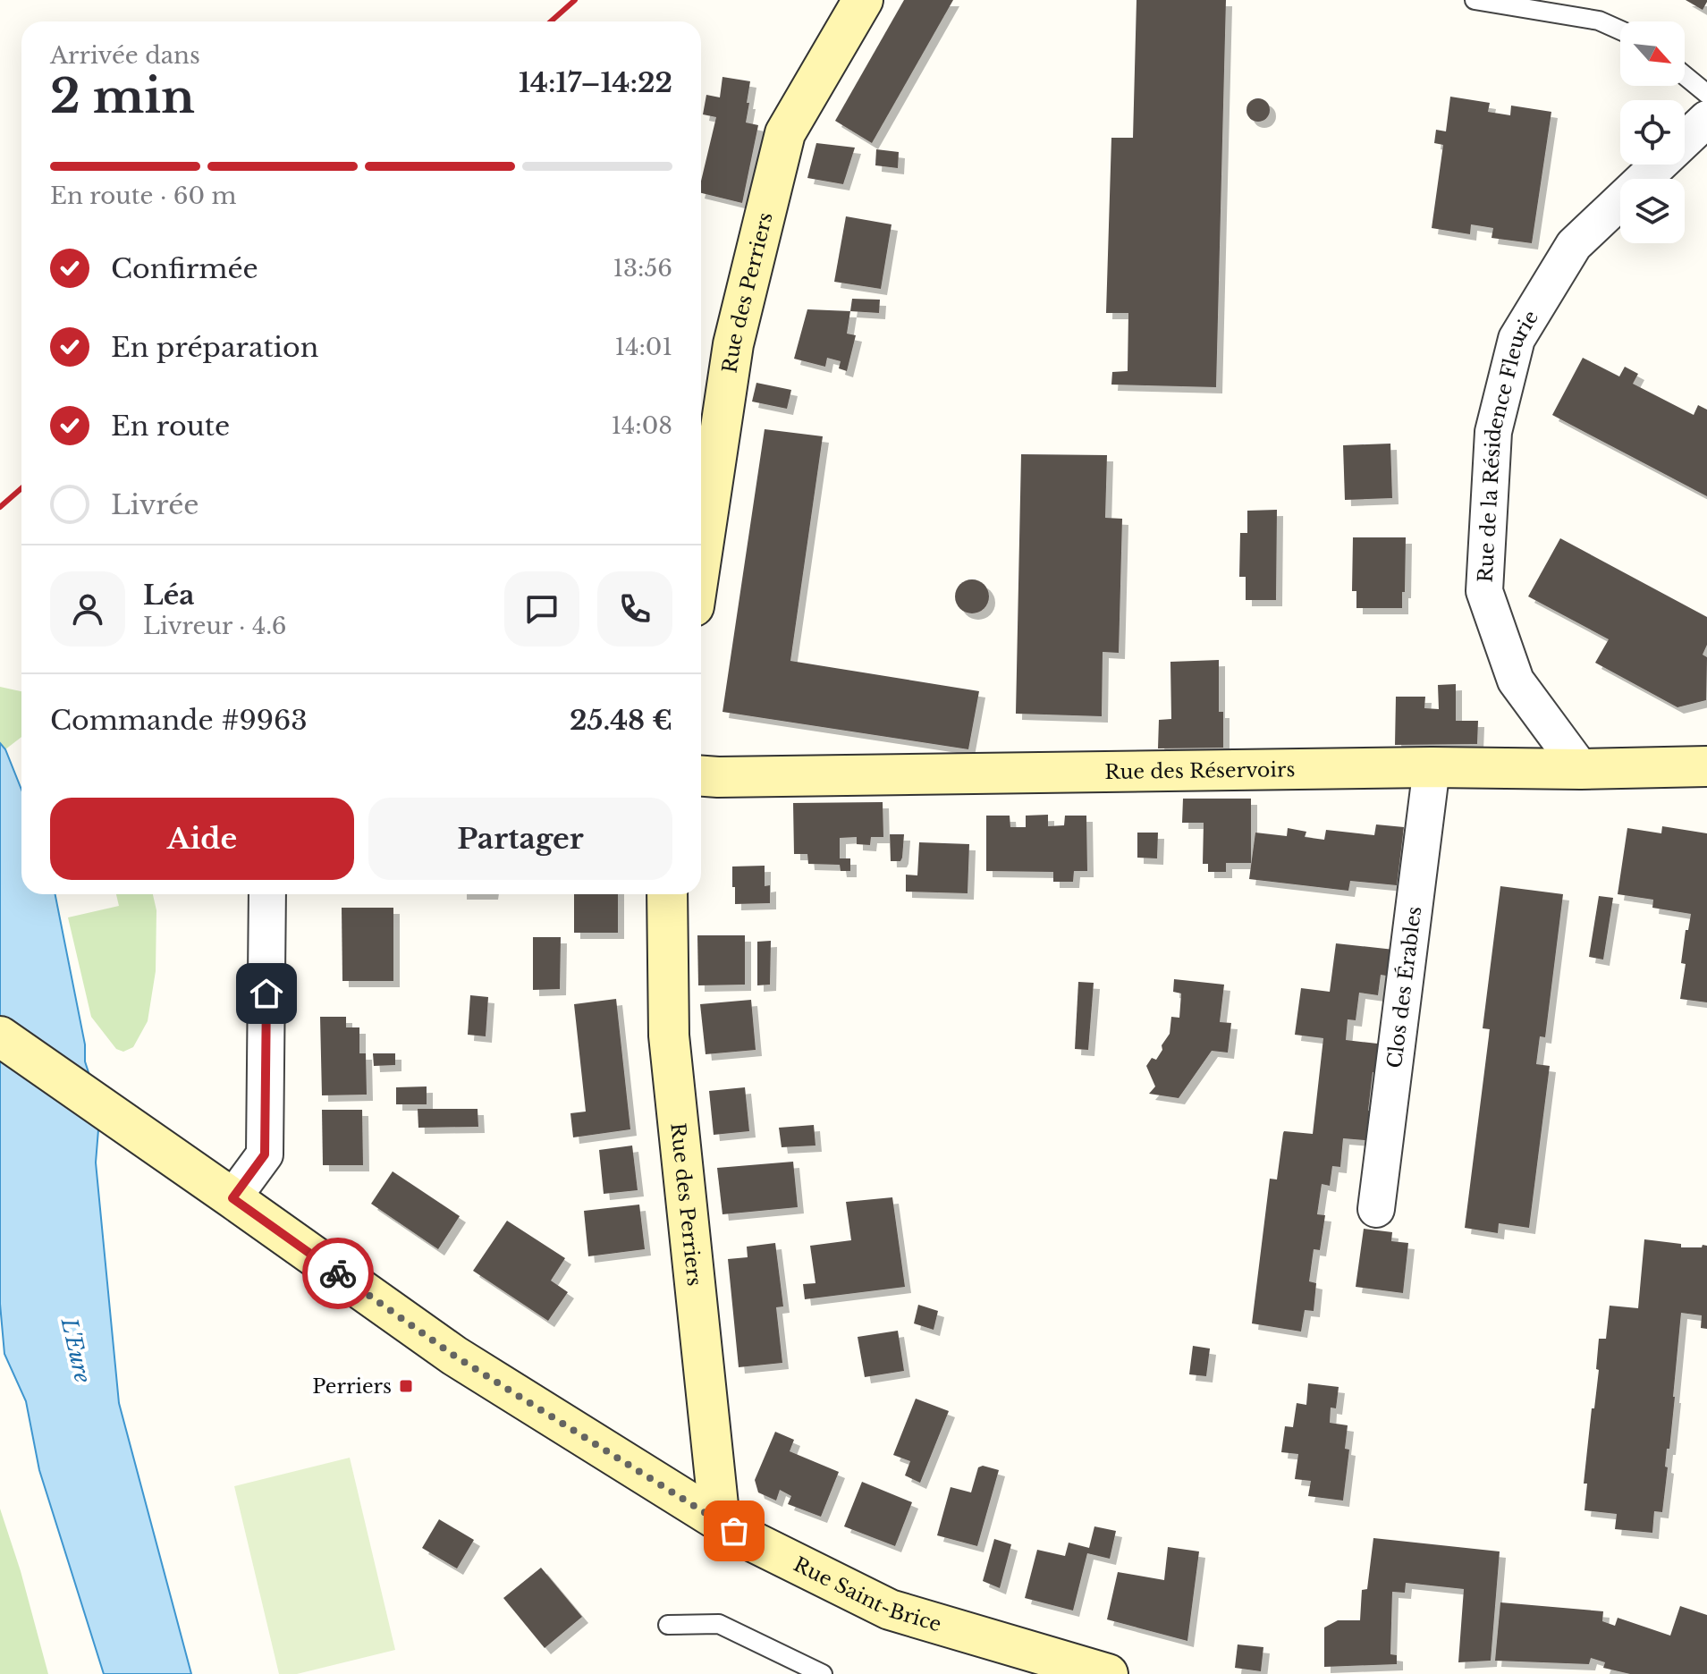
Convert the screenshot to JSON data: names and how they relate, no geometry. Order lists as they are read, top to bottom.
{
  "streets": {
    "street": [
      "Rue des Perriers",
      "Rue de la Résidence Fleurie",
      "Rue des Réservoirs",
      "Clos des Érables",
      "Rue Saint-Brice"
    ]
  },
  "crossings": [
    ["Rue des Perriers", "Rue Saint-Brice"],
    ["Rue de la Résidence Fleurie", "Rue des Réservoirs"],
    ["Rue des Réservoirs", "Clos des Érables"]
  ],
  "water": ["L'Eure"],
  "places": {
    "transit": ["Perriers"]
  },
  "north": "bottom right",
  "page": {
    "heading": ["2 min", "Arrivée dans", "14:17–14:22"],
    "panel": [
      "Léa",
      "Livreur · 4.6",
      "Commande #9963",
      "25.48 €"
    ],
    "bar": "En route · 60 m",
    "list": [
      ["Confirmée", "13:56"],
      ["En préparation", "14:01"],
      ["En route", "14:08"],
      "Livrée"
    ],
    "buttons": ["Aide", "Partager"]
  }
}
